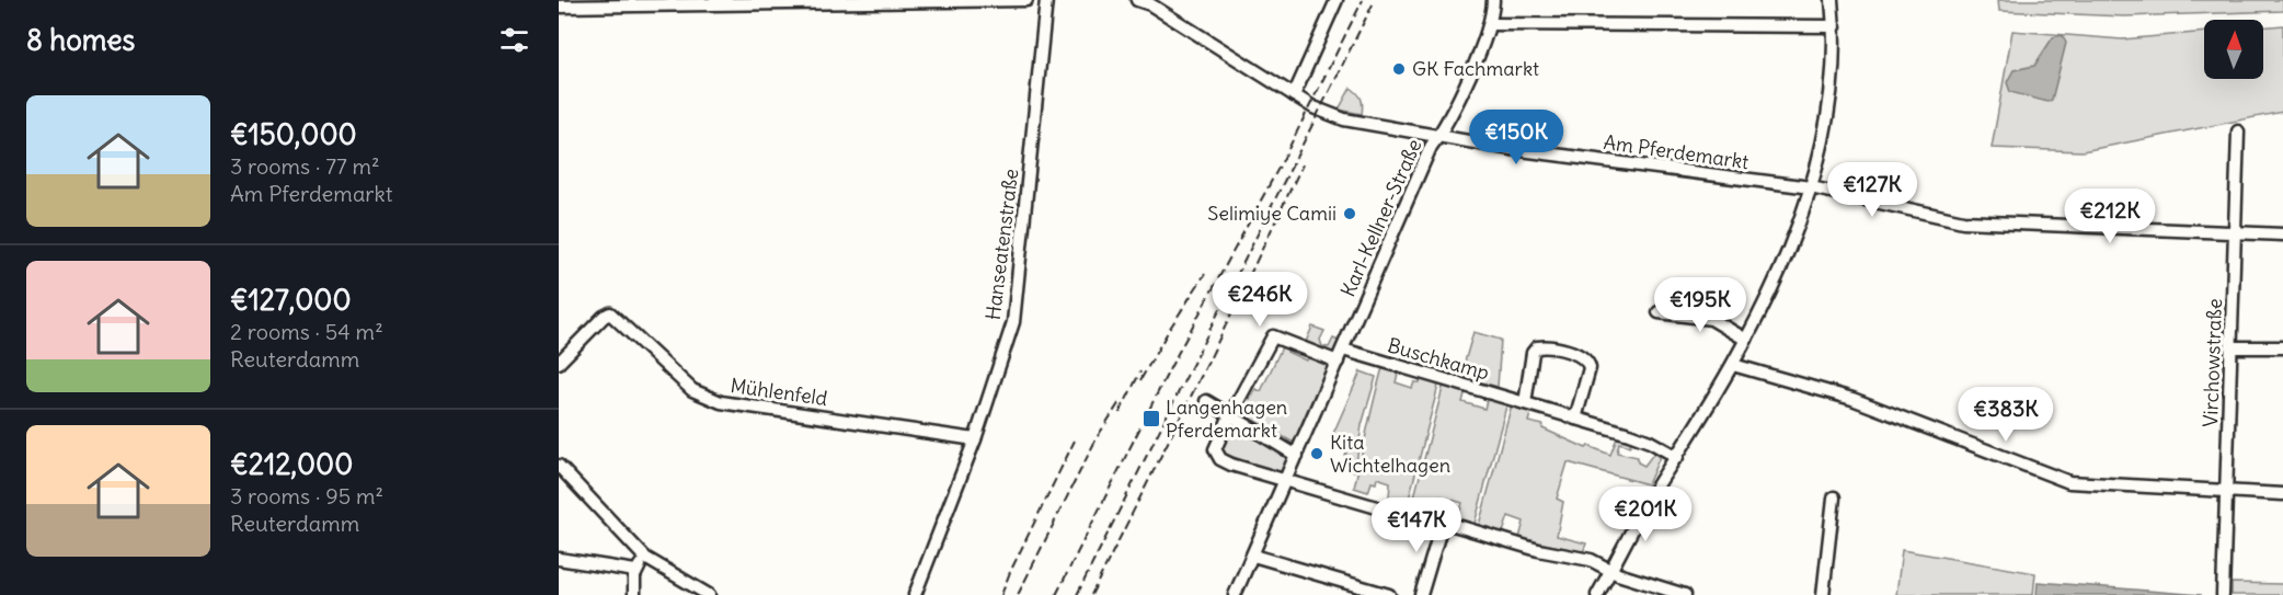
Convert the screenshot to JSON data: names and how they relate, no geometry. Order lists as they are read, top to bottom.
{
  "streets": {
    "street": [
      "Am Pferdemarkt",
      "Karl-Kellner-Straße",
      "Hanseatenstraße",
      "Buschkamp",
      "Virchowstraße",
      "Mühlenfeld"
    ]
  },
  "crossings": [
    ["Am Pferdemarkt", "Karl-Kellner-Straße"],
    ["Am Pferdemarkt", "Virchowstraße"],
    ["Karl-Kellner-Straße", "Buschkamp"],
    ["Hanseatenstraße", "Mühlenfeld"]
  ],
  "places": {
    "other": ["GK Fachmarkt", "Selimiye Camii", "Kita Wichtelhagen"],
    "transit": ["Langenhagen Pferdemarkt"]
  },
  "north": "top",
  "page": {
    "heading": "8 homes",
    "list": [
      {
        "name": "€150,000",
        "note": "3 rooms · 77 m² · Am Pferdemarkt"
      },
      {
        "name": "€127,000",
        "note": "2 rooms · 54 m² · Reuterdamm"
      },
      {
        "name": "€212,000",
        "note": "3 rooms · 95 m² · Reuterdamm"
      }
    ],
    "price": [
      "€150K",
      "€127K",
      "€212K",
      "€246K",
      "€195K",
      "€383K",
      "€201K",
      "€147K"
    ]
  }
}
